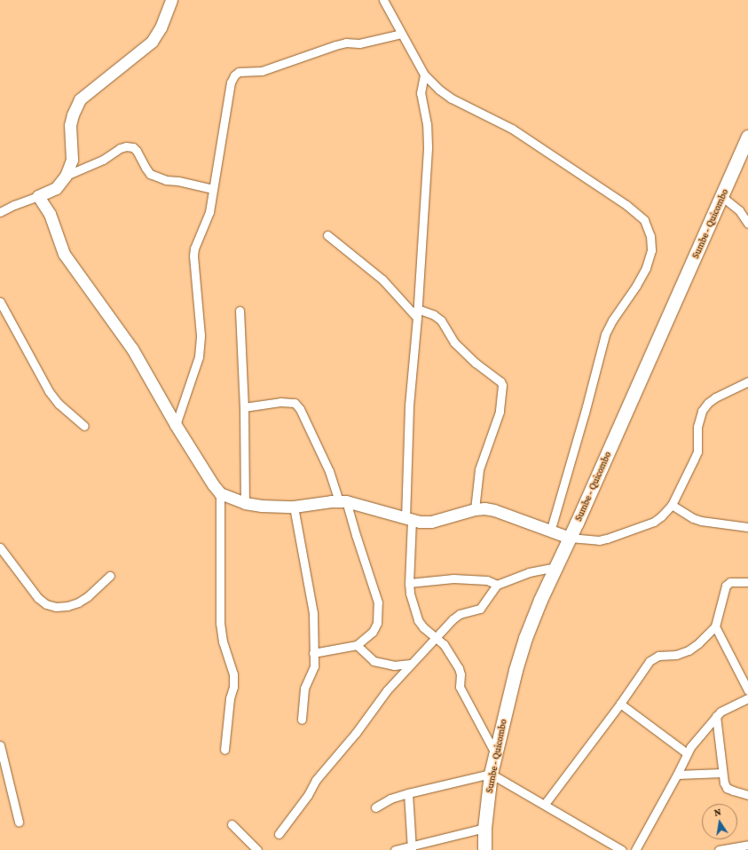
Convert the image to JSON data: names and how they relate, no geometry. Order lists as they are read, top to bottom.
{
  "streets": {
    "main road": ["Sumbe - Quicombo"]
  },
  "north": "top"
}
